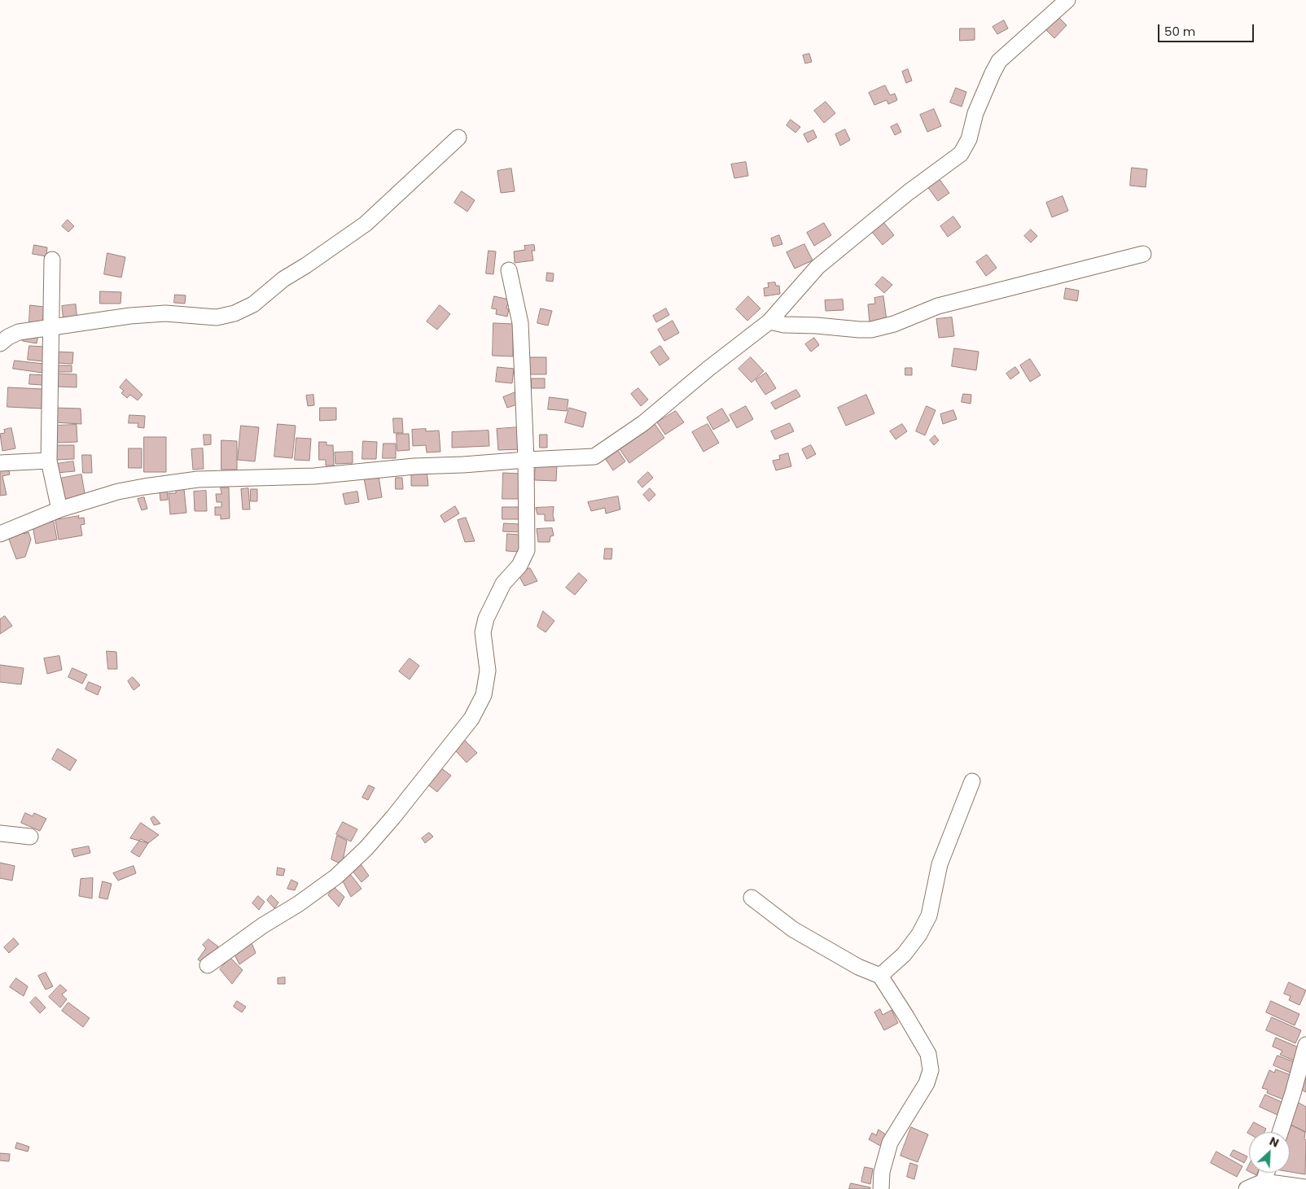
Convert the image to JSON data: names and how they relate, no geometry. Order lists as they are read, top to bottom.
{
  "scale_bar": "50 m",
  "north": "top right"
}
